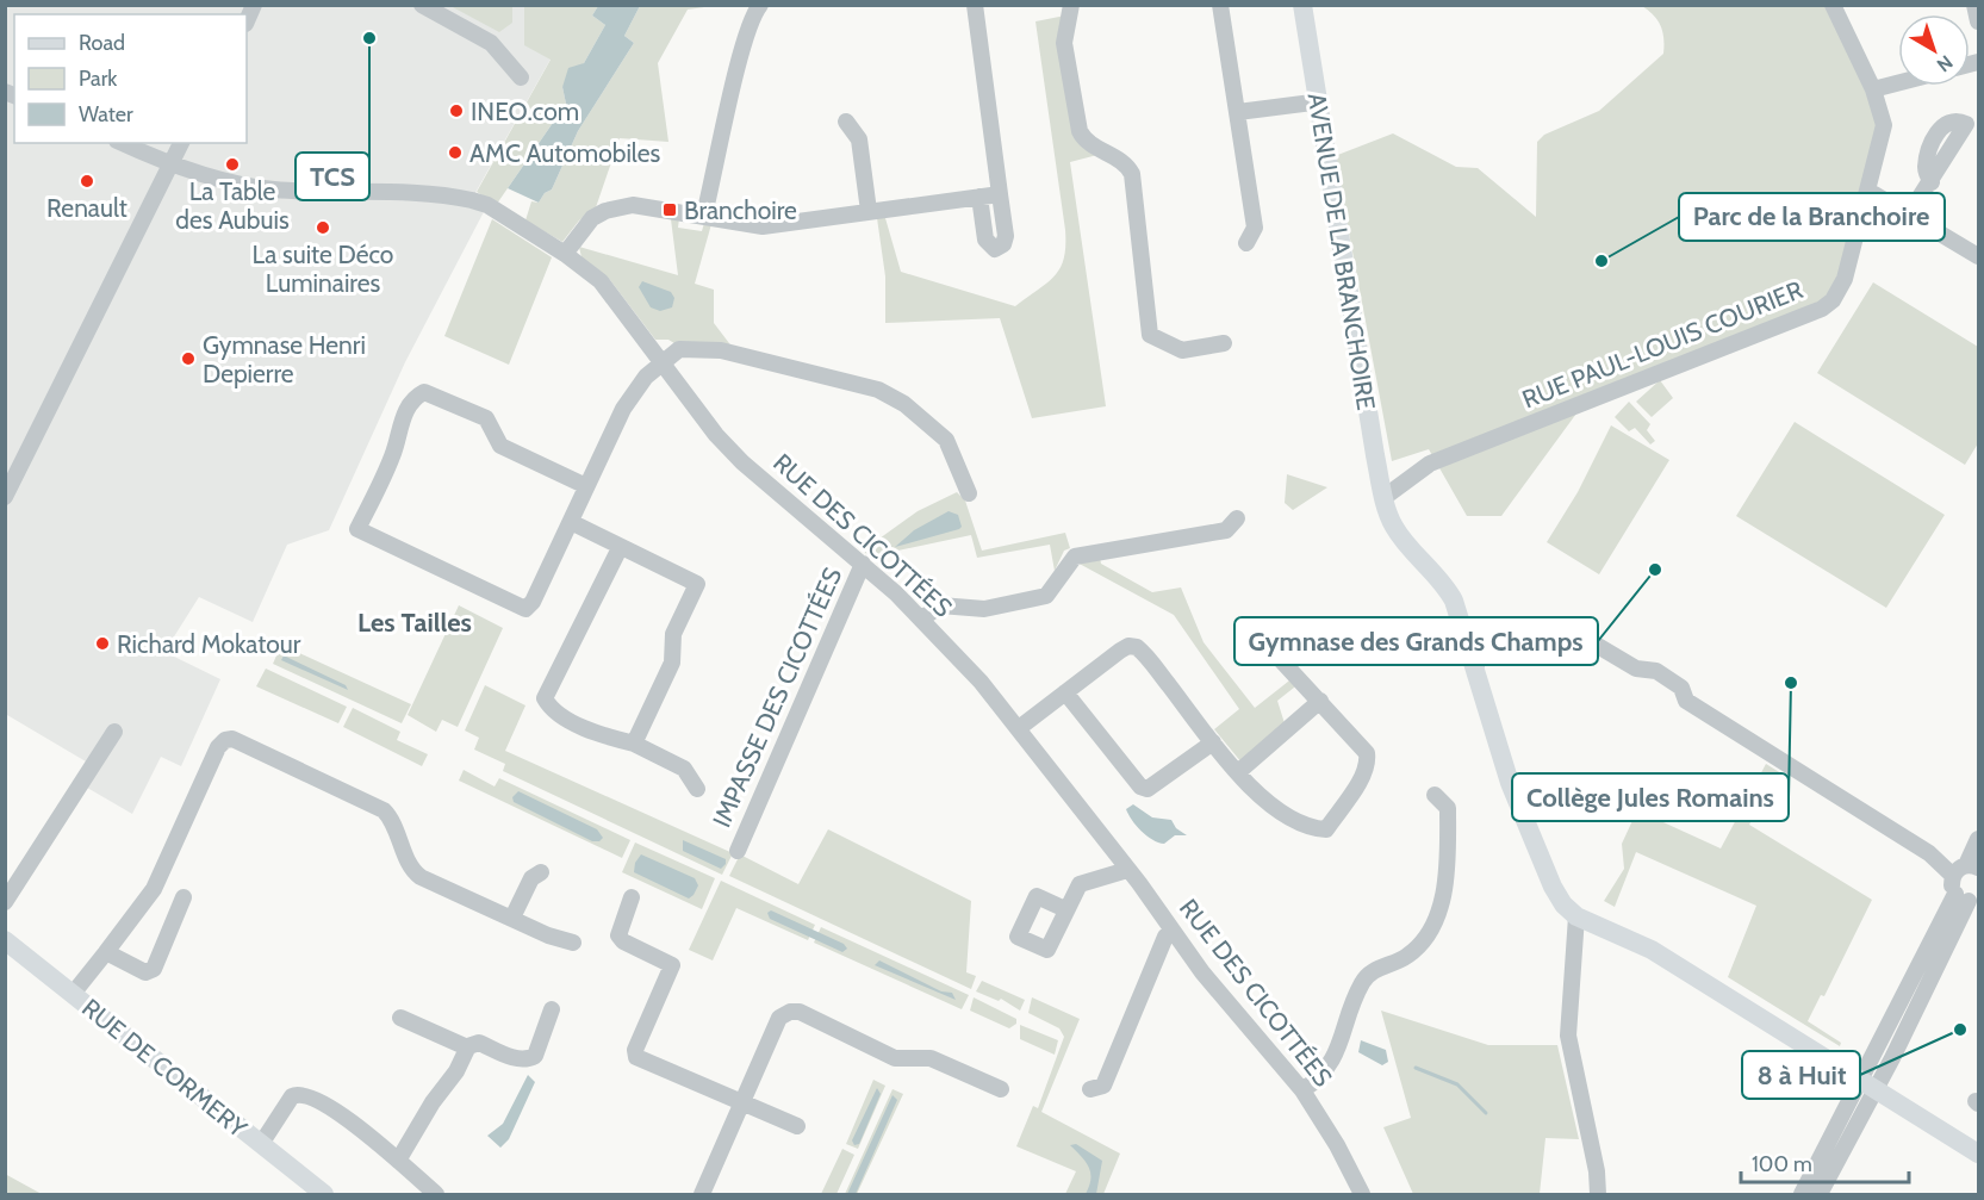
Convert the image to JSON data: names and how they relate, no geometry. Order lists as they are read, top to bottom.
{
  "streets": {
    "main road": ["AVENUE DE LA BRANCHOIRE", "RUE DE CORMERY"],
    "street": ["RUE PAUL-LOUIS COURIER", "RUE DES CICOTTÉES", "IMPASSE DES CICOTTÉES"]
  },
  "crossings": [
    ["AVENUE DE LA BRANCHOIRE", "RUE PAUL-LOUIS COURIER"],
    ["RUE DES CICOTTÉES", "IMPASSE DES CICOTTÉES"]
  ],
  "districts": ["Les Tailles"],
  "places": {
    "other": [
      "TCS",
      "INEO.com",
      "AMC Automobiles",
      "La Table des Aubuis",
      "Renault",
      "La suite Déco Luminaires",
      "Parc de la Branchoire",
      "Gymnase Henri Depierre",
      "Gymnase des Grands Champs",
      "Richard Mokatour",
      "Collège Jules Romains",
      "8 à Huit"
    ],
    "transit": ["Branchoire"]
  },
  "legend": ["Road", "Park", "Water"],
  "scale_bar": "100 m",
  "north": "bottom right"
}
